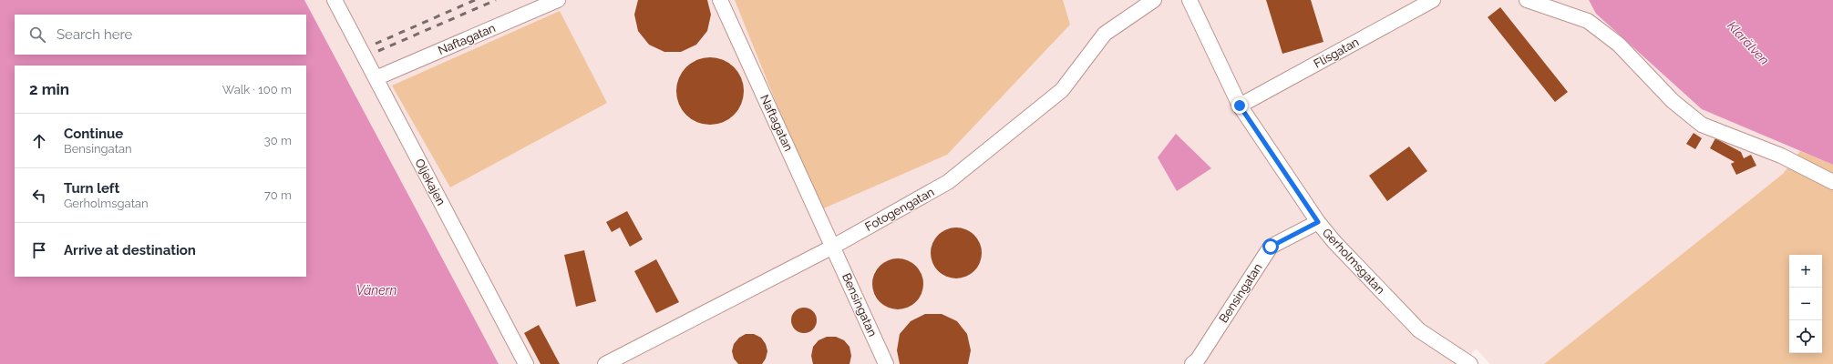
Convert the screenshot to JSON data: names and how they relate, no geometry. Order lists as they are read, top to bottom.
{
  "streets": {
    "lane": [
      "Naftagatan",
      "Flisgatan",
      "Oljekajen",
      "Fotogengatan",
      "Gerholmsgatan",
      "Bensingatan"
    ]
  },
  "crossings": [
    ["Naftagatan", "Oljekajen"],
    ["Naftagatan", "Fotogengatan"],
    ["Naftagatan", "Bensingatan"],
    ["Flisgatan", "Gerholmsgatan"],
    ["Fotogengatan", "Bensingatan"],
    ["Gerholmsgatan", "Bensingatan"]
  ],
  "water": ["Klarälven", "Vänern"],
  "page": {
    "search": "Search here",
    "heading": ["2 min", "Walk · 100 m"],
    "list": [
      ["Continue", "Bensingatan", "30 m"],
      ["Turn left", "Gerholmsgatan", "70 m"],
      "Arrive at destination"
    ],
    "map_buttons": ["+", "−"]
  }
}
